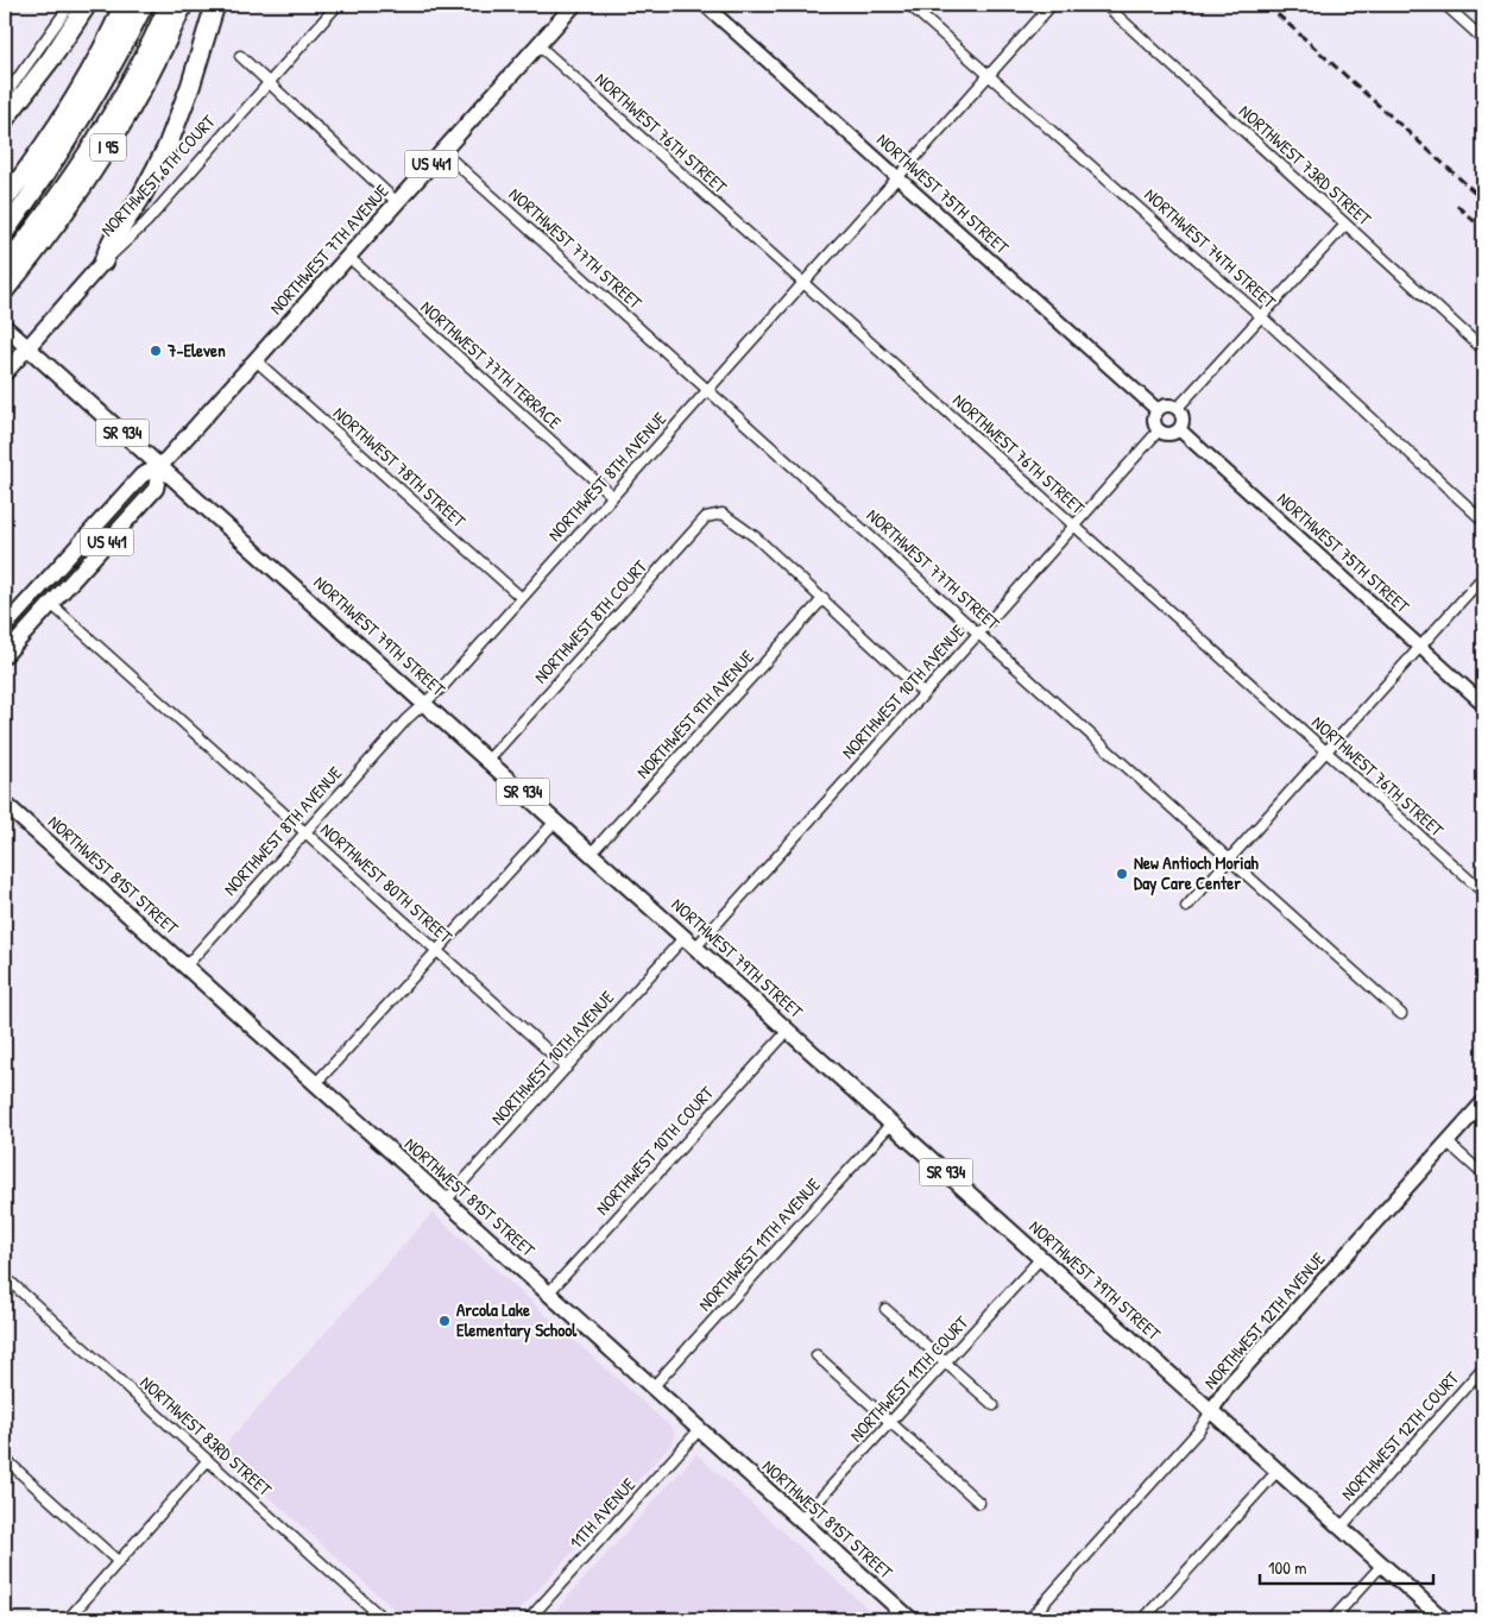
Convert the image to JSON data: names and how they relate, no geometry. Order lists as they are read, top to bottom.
{
  "streets": {
    "highway": ["I 95"],
    "main road": [
      "US 441",
      "NORTHWEST 6TH COURT",
      "NORTHWEST 7TH AVENUE",
      "SR 934",
      "NORTHWEST 79TH STREET",
      "NORTHWEST 81ST STREET",
      "NORTHWEST 12TH AVENUE"
    ],
    "street": [
      "NORTHWEST 76TH STREET",
      "NORTHWEST 73RD STREET",
      "NORTHWEST 75TH STREET",
      "NORTHWEST 77TH STREET",
      "NORTHWEST 74TH STREET",
      "NORTHWEST 77TH TERRACE",
      "NORTHWEST 78TH STREET",
      "NORTHWEST 8TH AVENUE",
      "NORTHWEST 8TH COURT",
      "NORTHWEST 10TH AVENUE",
      "NORTHWEST 9TH AVENUE",
      "NORTHWEST 80TH STREET",
      "NORTHWEST 10TH COURT",
      "NORTHWEST 11TH AVENUE",
      "NORTHWEST 11TH COURT",
      "NORTHWEST 83RD STREET",
      "NORTHWEST 12TH COURT",
      "11TH AVENUE"
    ]
  },
  "crossings": [
    ["NORTHWEST 76TH STREET", "NORTHWEST 7TH AVENUE"],
    ["NORTHWEST 76TH STREET", "NORTHWEST 8TH AVENUE"],
    ["NORTHWEST 76TH STREET", "NORTHWEST 10TH AVENUE"],
    ["NORTHWEST 6TH COURT", "NORTHWEST 79TH STREET"],
    ["NORTHWEST 75TH STREET", "NORTHWEST 8TH AVENUE"],
    ["NORTHWEST 75TH STREET", "NORTHWEST 10TH AVENUE"],
    ["NORTHWEST 77TH STREET", "NORTHWEST 7TH AVENUE"],
    ["NORTHWEST 77TH STREET", "NORTHWEST 8TH AVENUE"],
    ["NORTHWEST 77TH STREET", "NORTHWEST 10TH AVENUE"],
    ["NORTHWEST 74TH STREET", "NORTHWEST 8TH AVENUE"],
    ["NORTHWEST 7TH AVENUE", "NORTHWEST 77TH TERRACE"],
    ["NORTHWEST 7TH AVENUE", "NORTHWEST 78TH STREET"],
    ["NORTHWEST 7TH AVENUE", "NORTHWEST 79TH STREET"],
    ["NORTHWEST 7TH AVENUE", "NORTHWEST 80TH STREET"],
    ["NORTHWEST 77TH TERRACE", "NORTHWEST 8TH AVENUE"],
    ["NORTHWEST 78TH STREET", "NORTHWEST 8TH AVENUE"],
    ["NORTHWEST 8TH AVENUE", "NORTHWEST 79TH STREET"],
    ["NORTHWEST 8TH AVENUE", "NORTHWEST 81ST STREET"],
    ["NORTHWEST 8TH AVENUE", "NORTHWEST 80TH STREET"],
    ["NORTHWEST 8TH COURT", "NORTHWEST 79TH STREET"],
    ["NORTHWEST 8TH COURT", "NORTHWEST 9TH AVENUE"],
    ["NORTHWEST 79TH STREET", "NORTHWEST 10TH AVENUE"],
    ["NORTHWEST 79TH STREET", "NORTHWEST 9TH AVENUE"],
    ["NORTHWEST 79TH STREET", "NORTHWEST 10TH COURT"],
    ["NORTHWEST 79TH STREET", "NORTHWEST 11TH AVENUE"],
    ["NORTHWEST 79TH STREET", "NORTHWEST 12TH AVENUE"],
    ["NORTHWEST 79TH STREET", "NORTHWEST 11TH COURT"],
    ["NORTHWEST 79TH STREET", "NORTHWEST 12TH COURT"],
    ["NORTHWEST 10TH AVENUE", "NORTHWEST 81ST STREET"],
    ["NORTHWEST 10TH AVENUE", "NORTHWEST 80TH STREET"],
    ["NORTHWEST 81ST STREET", "NORTHWEST 10TH COURT"],
    ["NORTHWEST 81ST STREET", "NORTHWEST 11TH AVENUE"],
    ["NORTHWEST 81ST STREET", "NORTHWEST 11TH COURT"],
    ["NORTHWEST 81ST STREET", "11TH AVENUE"]
  ],
  "places": ["7-Eleven", "New Antioch Moriah Day Care Center", "Arcola Lake Elementary School"],
  "scale_bar": "100 m"
}
